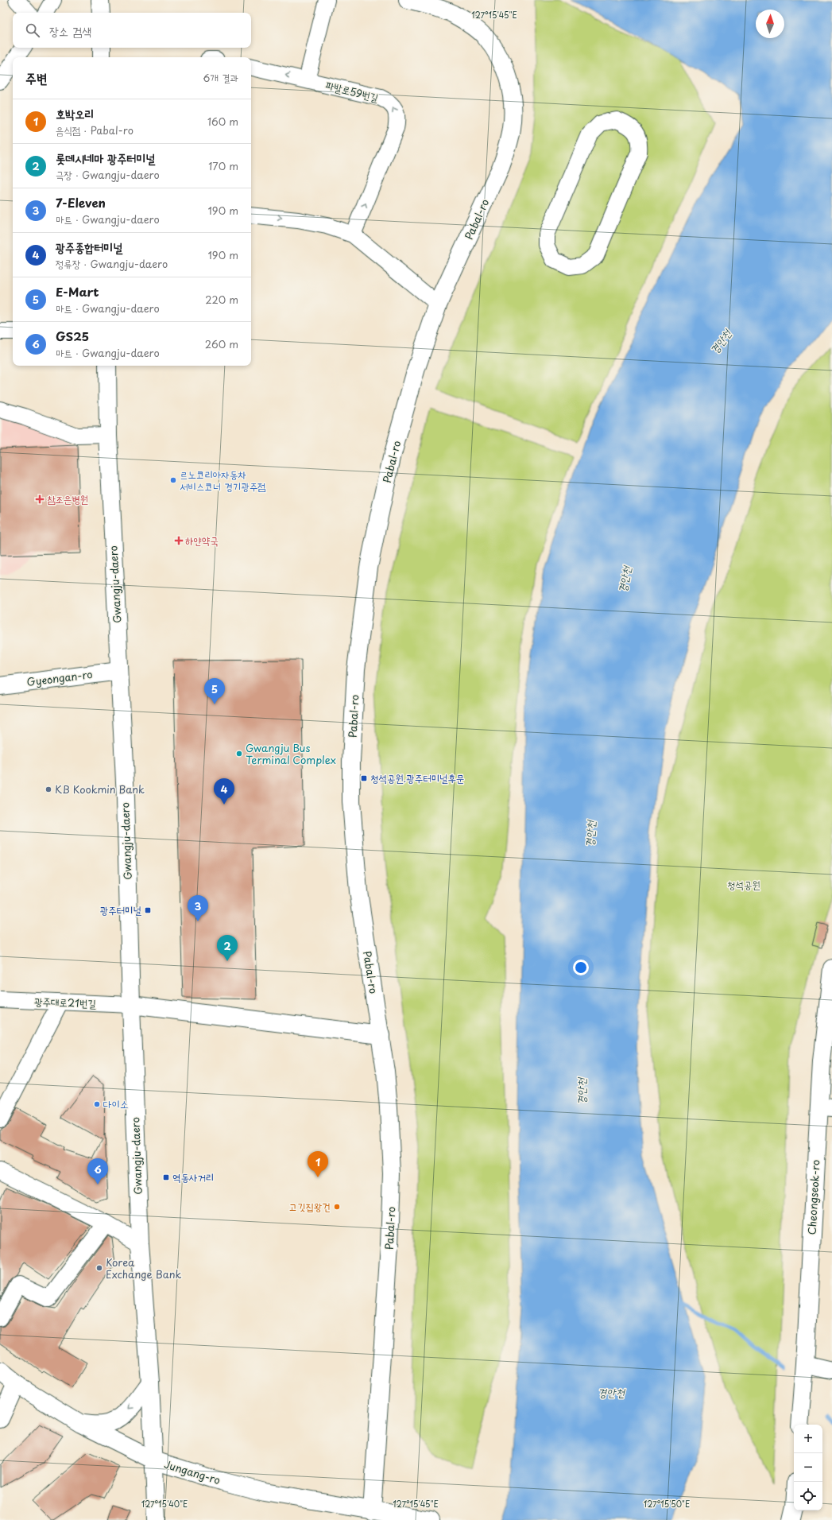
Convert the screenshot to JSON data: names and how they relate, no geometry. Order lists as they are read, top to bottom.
{
  "streets": {
    "street": [
      "파발로59번길",
      "Pabal-ro",
      "Gwangju-daero",
      "Gyeongan-ro",
      "광주대로21번길",
      "Cheongseok-ro",
      "Jungang-ro"
    ]
  },
  "crossings": [
    ["Pabal-ro", "Jungang-ro"],
    ["Gwangju-daero", "Gyeongan-ro"],
    ["Gwangju-daero", "광주대로21번길"],
    ["Gwangju-daero", "Jungang-ro"]
  ],
  "water": ["경안천"],
  "parks": ["청석공원"],
  "places": {
    "other": [
      "르노코리아자동차 서비스코너 경기광주점",
      "Gwangju Bus Terminal Complex",
      "KB Kookmin Bank",
      "다이소",
      "고깃집왕건",
      "Korea Exchange Bank"
    ],
    "health": ["참조은병원", "하얀약국"],
    "transit": ["청석공원.광주터미널후문", "광주터미널", "역동사거리"]
  },
  "north": "top",
  "page": {
    "search": "장소 검색",
    "heading": ["주변", "6개 결과"],
    "list": [
      {
        "mark": "1",
        "name": "호박오리",
        "note": "음식점 · Pabal-ro",
        "value": "160 m"
      },
      {
        "mark": "2",
        "name": "롯데시네마 광주터미널",
        "note": "극장 · Gwangju-daero",
        "value": "170 m"
      },
      {
        "mark": "3",
        "name": "7-Eleven",
        "note": "마트 · Gwangju-daero",
        "value": "190 m"
      },
      {
        "mark": "4",
        "name": "광주종합터미널",
        "note": "정류장 · Gwangju-daero",
        "value": "190 m"
      },
      {
        "mark": "5",
        "name": "E-Mart",
        "note": "마트 · Gwangju-daero",
        "value": "220 m"
      },
      {
        "mark": "6",
        "name": "GS25",
        "note": "마트 · Gwangju-daero",
        "value": "260 m"
      }
    ],
    "pins": [
      "5",
      "4",
      "3",
      "2",
      "1",
      "6"
    ],
    "map_buttons": ["+", "−"]
  },
  "coordinates": ["127°15'45\"E", "127°15'40\"E", "127°15'50\"E"]
}
